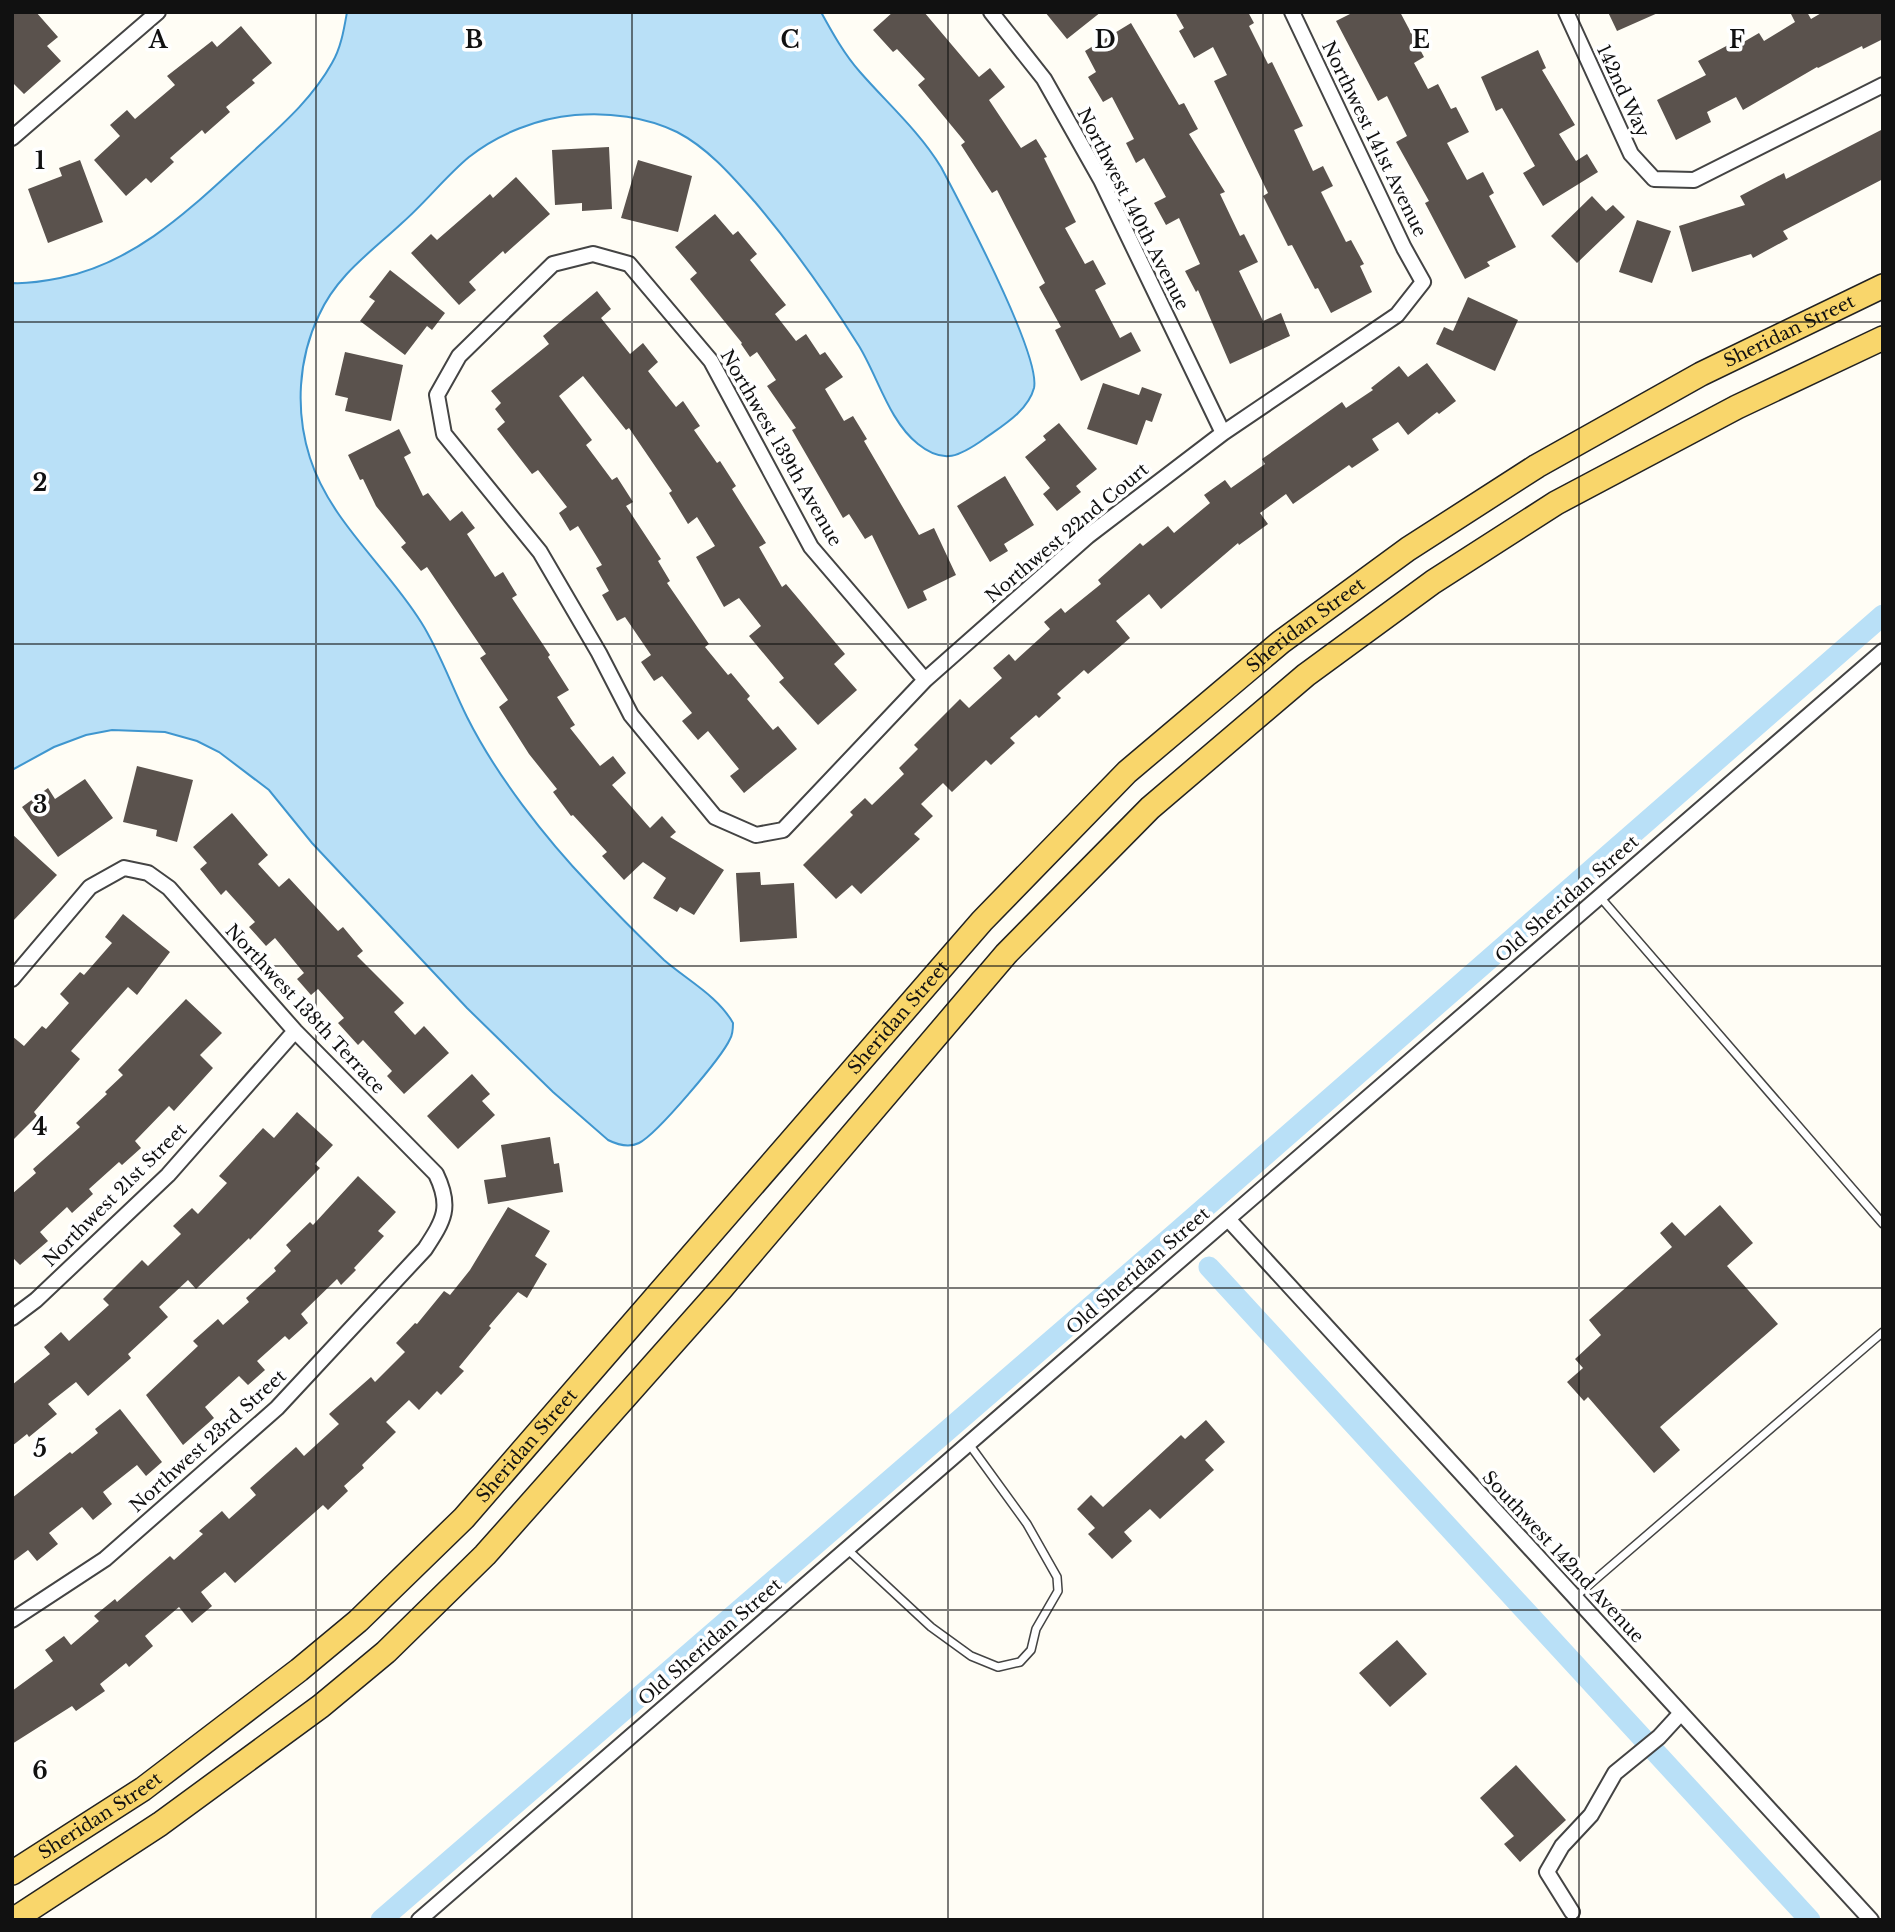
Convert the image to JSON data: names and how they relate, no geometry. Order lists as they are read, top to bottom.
{
  "streets": {
    "main road": ["Sheridan Street"],
    "street": [
      "142nd Way",
      "Northwest 141st Avenue",
      "Northwest 140th Avenue",
      "Northwest 139th Avenue",
      "Northwest 22nd Court",
      "Old Sheridan Street",
      "Northwest 138th Terrace",
      "Northwest 21st Street",
      "Northwest 23rd Street",
      "Southwest 142nd Avenue"
    ]
  },
  "crossings": [
    ["Northwest 141st Avenue", "Northwest 22nd Court"],
    ["Northwest 140th Avenue", "Northwest 22nd Court"],
    ["Northwest 139th Avenue", "Northwest 22nd Court"],
    ["Old Sheridan Street", "Southwest 142nd Avenue"],
    ["Northwest 138th Terrace", "Northwest 21st Street"],
    ["Northwest 138th Terrace", "Northwest 23rd Street"]
  ],
  "grid": {
    "columns": [
      "A",
      "B",
      "C",
      "D",
      "E",
      "F"
    ],
    "rows": [
      "1",
      "2",
      "3",
      "4",
      "5",
      "6"
    ]
  }
}
